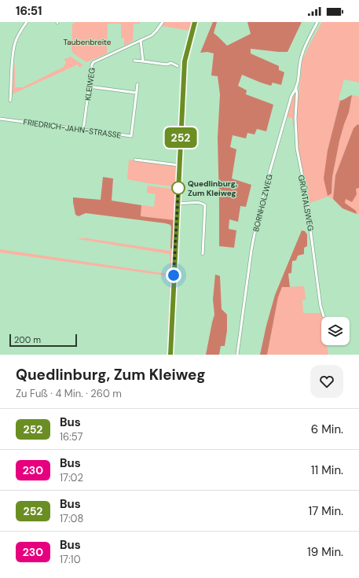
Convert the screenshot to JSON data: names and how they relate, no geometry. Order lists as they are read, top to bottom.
{
  "streets": {
    "street": [
      "KLEIWEG",
      "FRIEDRICH-JAHN-STRASSE",
      "BORNHOLZWEG",
      "GRÜNTALSWEG"
    ]
  },
  "crossings": [
    ["KLEIWEG", "FRIEDRICH-JAHN-STRASSE"],
    ["BORNHOLZWEG", "GRÜNTALSWEG"]
  ],
  "parks": ["Taubenbreite"],
  "places": ["Quedlinburg, Zum Kleiweg"],
  "lines": ["bus line 252"],
  "scale_bar": "200 m",
  "page": {
    "status": "16:51",
    "on_map": "252",
    "scale": "200 m",
    "heading": ["Quedlinburg, Zum Kleiweg", "Zu Fuß · 4 Min. · 260 m"],
    "list": [
      {
        "mark": "252",
        "name": "Bus",
        "note": "16:57",
        "value": "6 Min."
      },
      {
        "mark": "230",
        "name": "Bus",
        "note": "17:02",
        "value": "11 Min."
      },
      {
        "mark": "252",
        "name": "Bus",
        "note": "17:08",
        "value": "17 Min."
      },
      {
        "mark": "230",
        "name": "Bus",
        "note": "17:10",
        "value": "19 Min."
      }
    ]
  }
}
